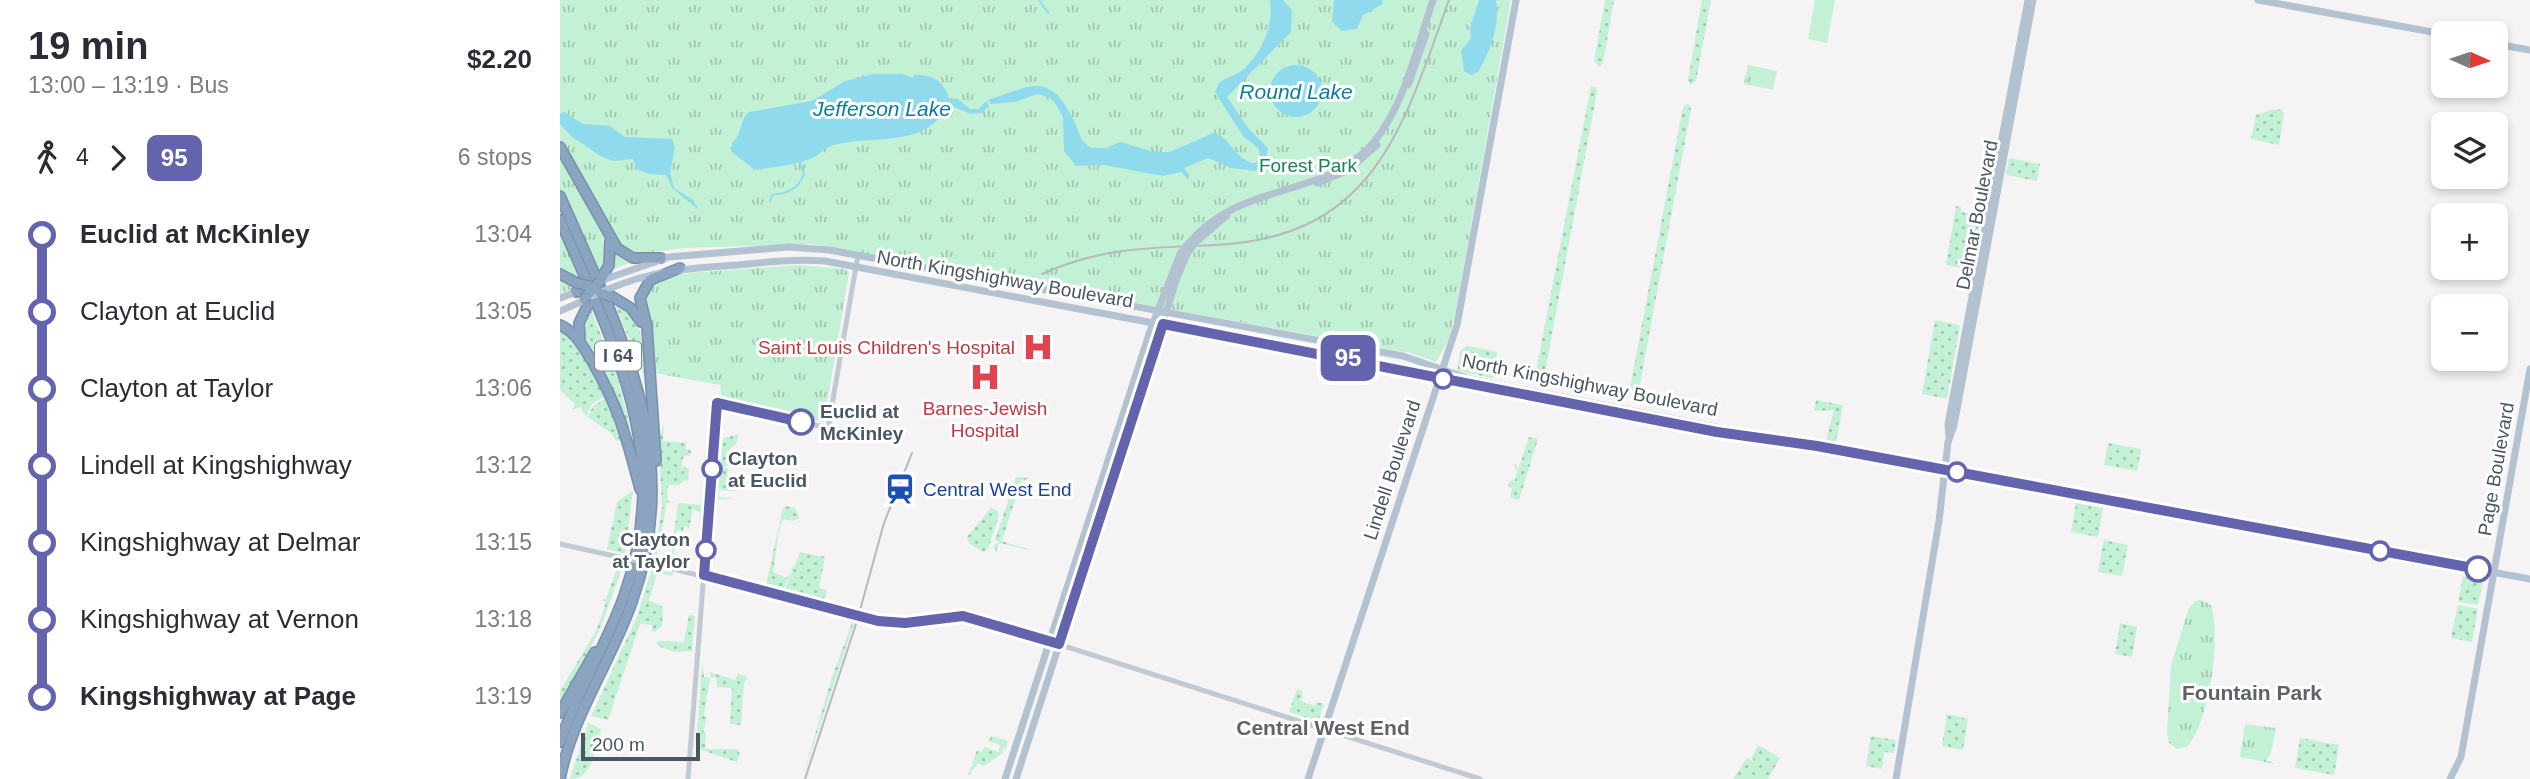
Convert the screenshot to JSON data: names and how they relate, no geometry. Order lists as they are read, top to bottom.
{
  "streets": {
    "highway": ["I 64"],
    "main road": [
      "Delmar Boulevard",
      "North Kingshighway Boulevard",
      "Page Boulevard",
      "Lindell Boulevard"
    ]
  },
  "crossings": [
    ["Delmar Boulevard", "North Kingshighway Boulevard"],
    ["North Kingshighway Boulevard", "Page Boulevard"],
    ["North Kingshighway Boulevard", "Lindell Boulevard"]
  ],
  "districts": ["Fountain Park", "Central West End"],
  "water": ["Round Lake", "Jefferson Lake"],
  "parks": ["Forest Park"],
  "places": {
    "hospital": ["Saint Louis Children's Hospital", "Barnes-Jewish Hospital"],
    "other": ["Euclid at McKinley", "Clayton at Euclid", "Clayton at Taylor"],
    "station": ["Central West End"]
  },
  "lines": ["bus line 95"],
  "scale_bar": "200 m",
  "north": "right",
  "page": {
    "heading": ["19 min", "13:00 – 13:19 · Bus", "$2.20"],
    "on_map": "95",
    "map_buttons": ["+", "−"],
    "legs": ["4", "95", "6 stops"],
    "list": [
      {
        "name": "Euclid at McKinley",
        "value": "13:04"
      },
      {
        "name": "Clayton at Euclid",
        "value": "13:05"
      },
      {
        "name": "Clayton at Taylor",
        "value": "13:06"
      },
      {
        "name": "Lindell at Kingshighway",
        "value": "13:12"
      },
      {
        "name": "Kingshighway at Delmar",
        "value": "13:15"
      },
      {
        "name": "Kingshighway at Vernon",
        "value": "13:18"
      },
      {
        "name": "Kingshighway at Page",
        "value": "13:19"
      }
    ],
    "scale": "200 m"
  }
}
